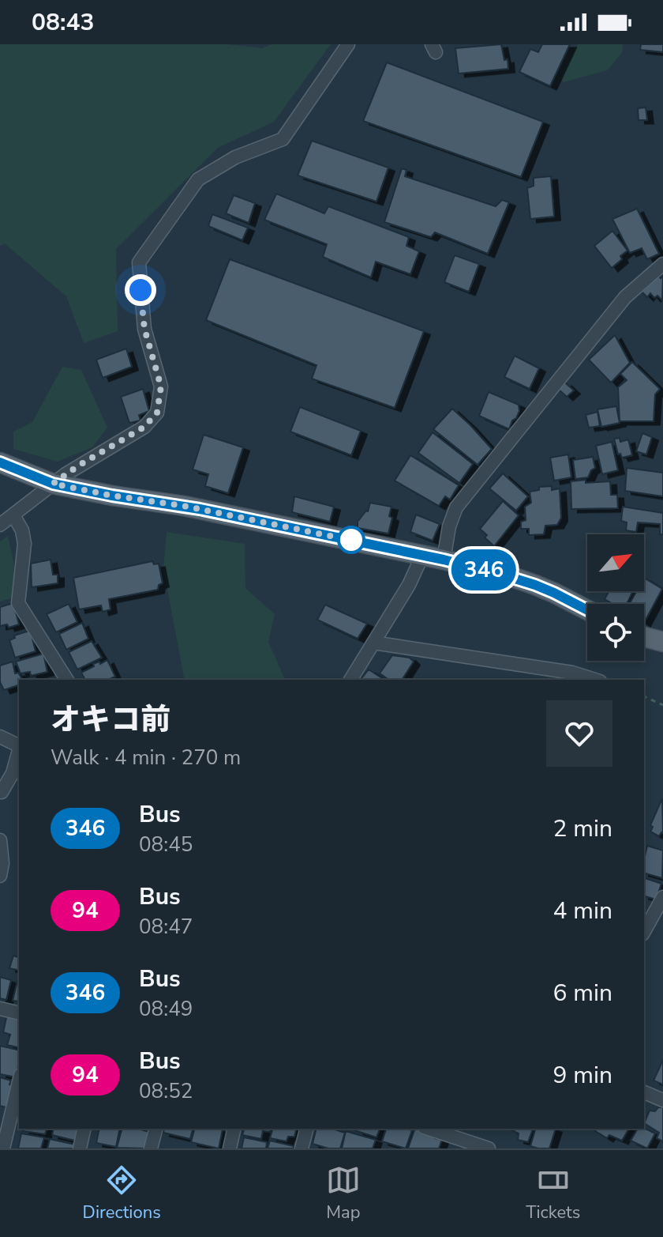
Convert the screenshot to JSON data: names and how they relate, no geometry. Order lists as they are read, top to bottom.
{
  "lines": ["bus line 346"],
  "north": "top right",
  "page": {
    "status": "08:43",
    "on_map": "346",
    "heading": ["オキコ前", "Walk · 4 min · 270 m"],
    "list": [
      {
        "mark": "346",
        "name": "Bus",
        "note": "08:45",
        "value": "2 min"
      },
      {
        "mark": "94",
        "name": "Bus",
        "note": "08:47",
        "value": "4 min"
      },
      {
        "mark": "346",
        "name": "Bus",
        "note": "08:49",
        "value": "6 min"
      },
      {
        "mark": "94",
        "name": "Bus",
        "note": "08:52",
        "value": "9 min"
      }
    ],
    "tabs": ["Directions", "Map", "Tickets"]
  }
}
